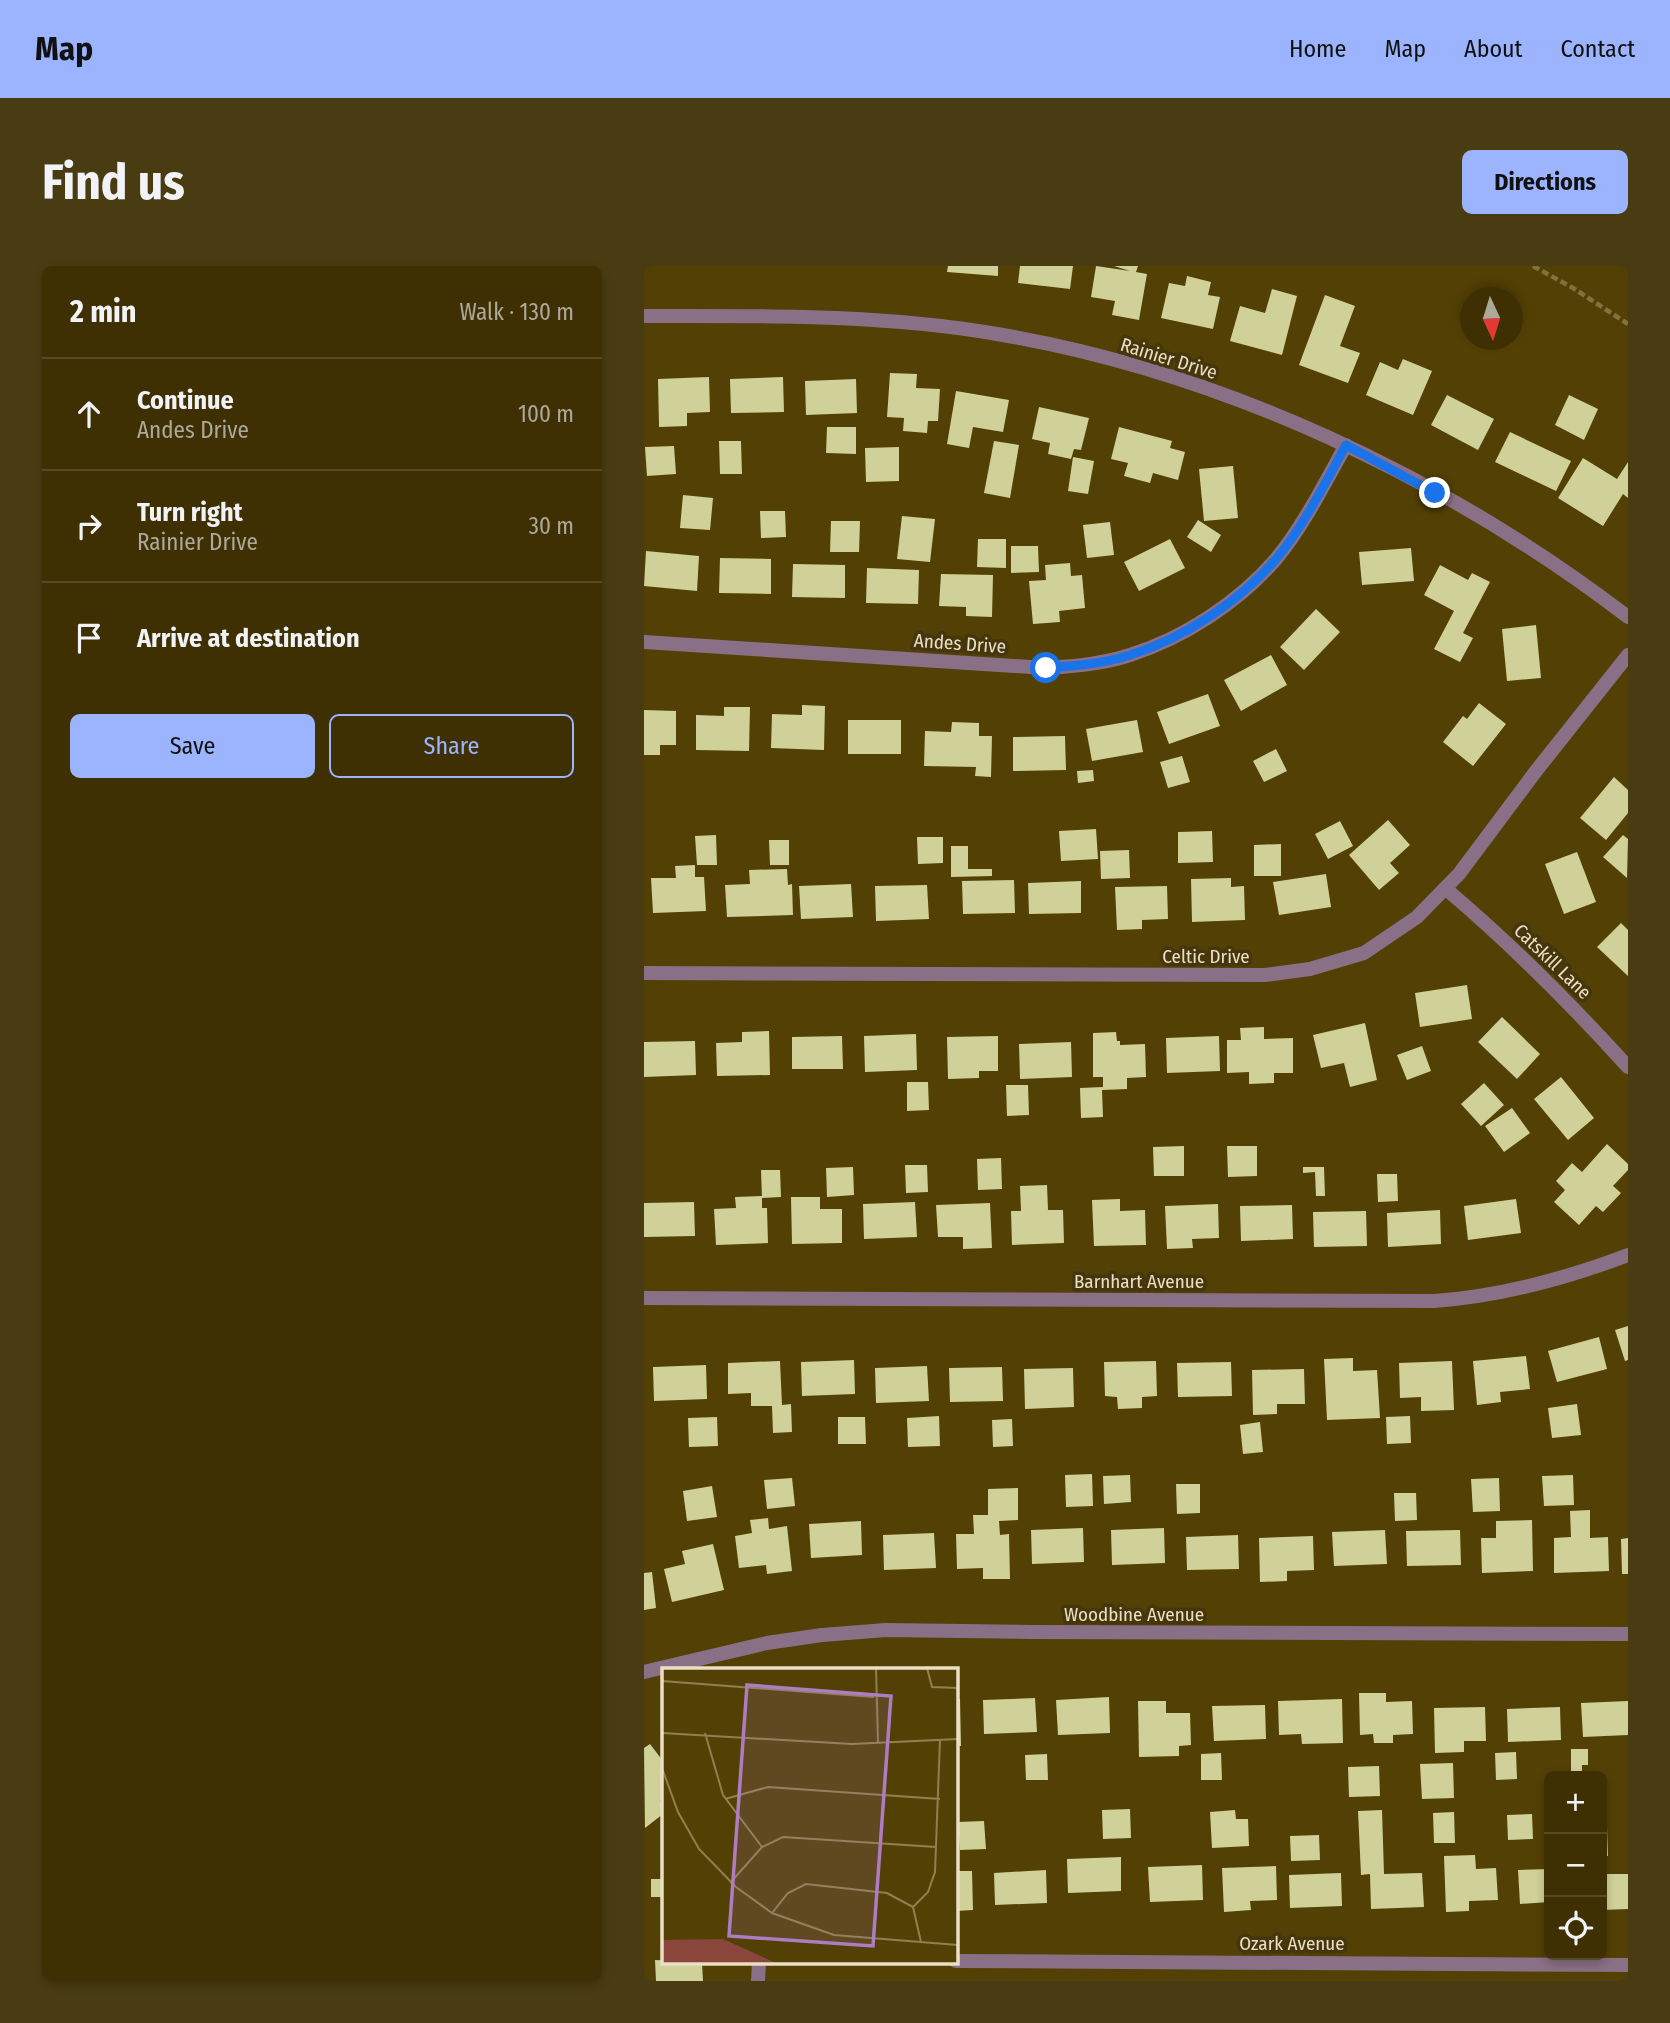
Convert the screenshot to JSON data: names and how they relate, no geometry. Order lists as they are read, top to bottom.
{
  "streets": {
    "street": [
      "Rainier Drive",
      "Andes Drive",
      "Celtic Drive",
      "Catskill Lane",
      "Barnhart Avenue",
      "Woodbine Avenue",
      "Ozark Avenue"
    ]
  },
  "crossings": [
    ["Rainier Drive", "Andes Drive"],
    ["Celtic Drive", "Catskill Lane"]
  ],
  "north": "bottom",
  "page": {
    "header": "Map",
    "nav": [
      "Home",
      "Map",
      "About",
      "Contact"
    ],
    "buttons": [
      "Directions",
      ["Save", "Share"]
    ],
    "title": "Find us",
    "heading": ["2 min", "Walk · 130 m"],
    "list": [
      ["Continue", "Andes Drive", "100 m"],
      ["Turn right", "Rainier Drive", "30 m"],
      "Arrive at destination"
    ],
    "map_buttons": ["+", "−"]
  }
}
